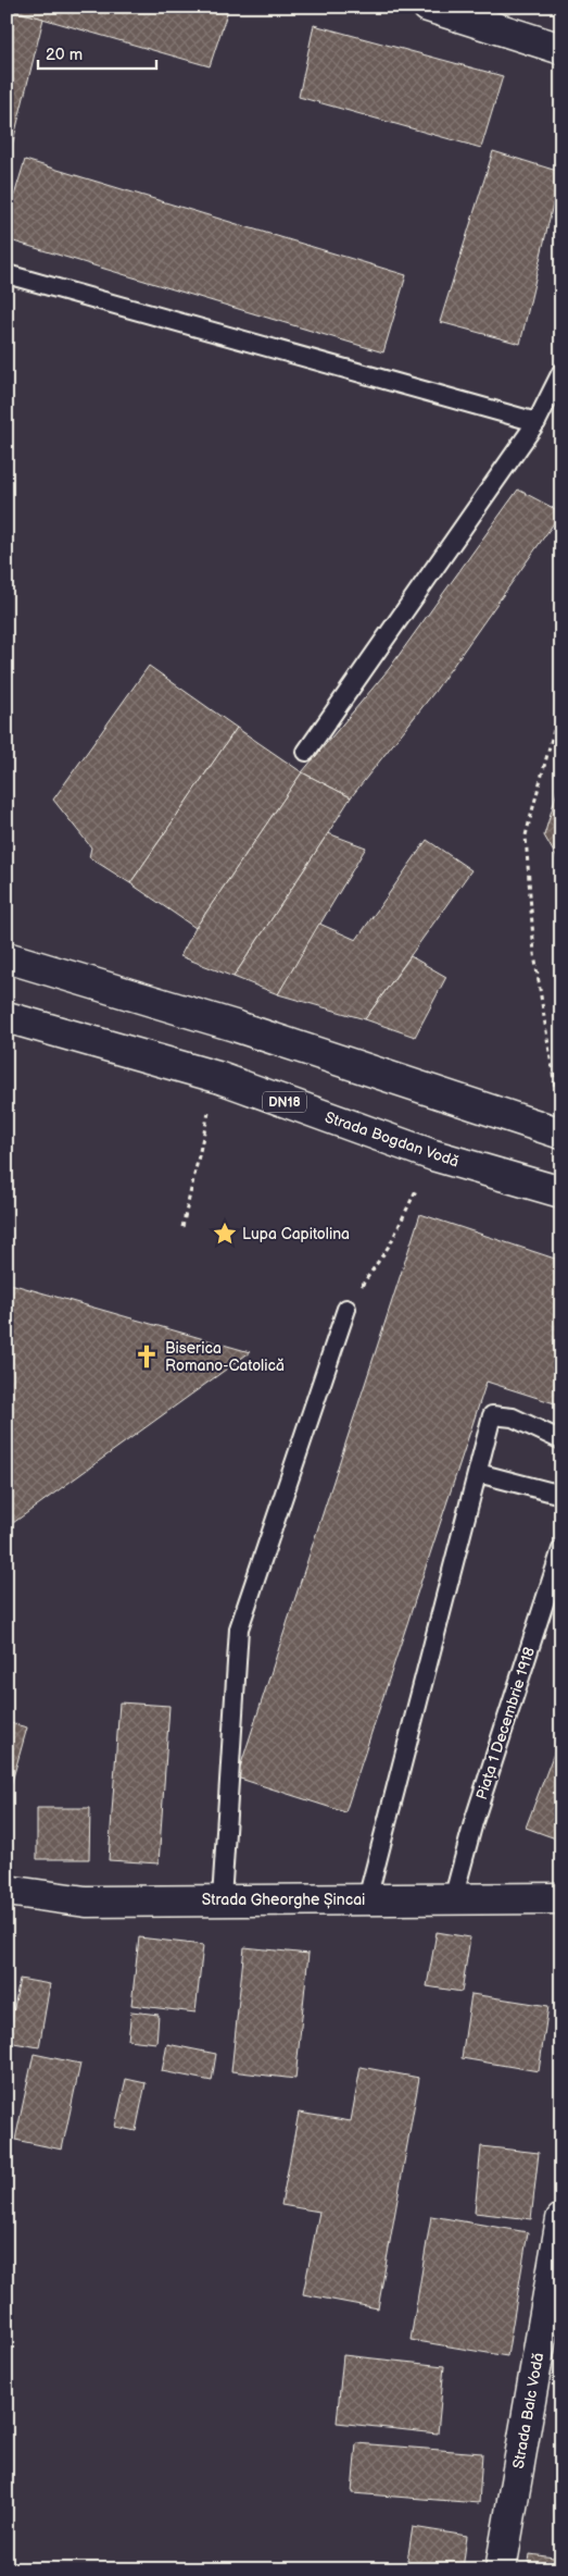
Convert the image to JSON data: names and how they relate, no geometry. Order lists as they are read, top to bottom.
{
  "streets": {
    "main road": [
      "DN18",
      "Strada Bogdan Vodă",
      "Strada Gheorghe Șincai",
      "Strada Balc Vodă"
    ],
    "lane": ["Piața 1 Decembrie 1918"]
  },
  "crossings": [
    ["Piața 1 Decembrie 1918", "Strada Gheorghe Șincai"]
  ],
  "places": {
    "place": ["Lupa Capitolina"],
    "church": ["Biserica Romano-Catolică"]
  },
  "scale_bar": "20 m"
}
